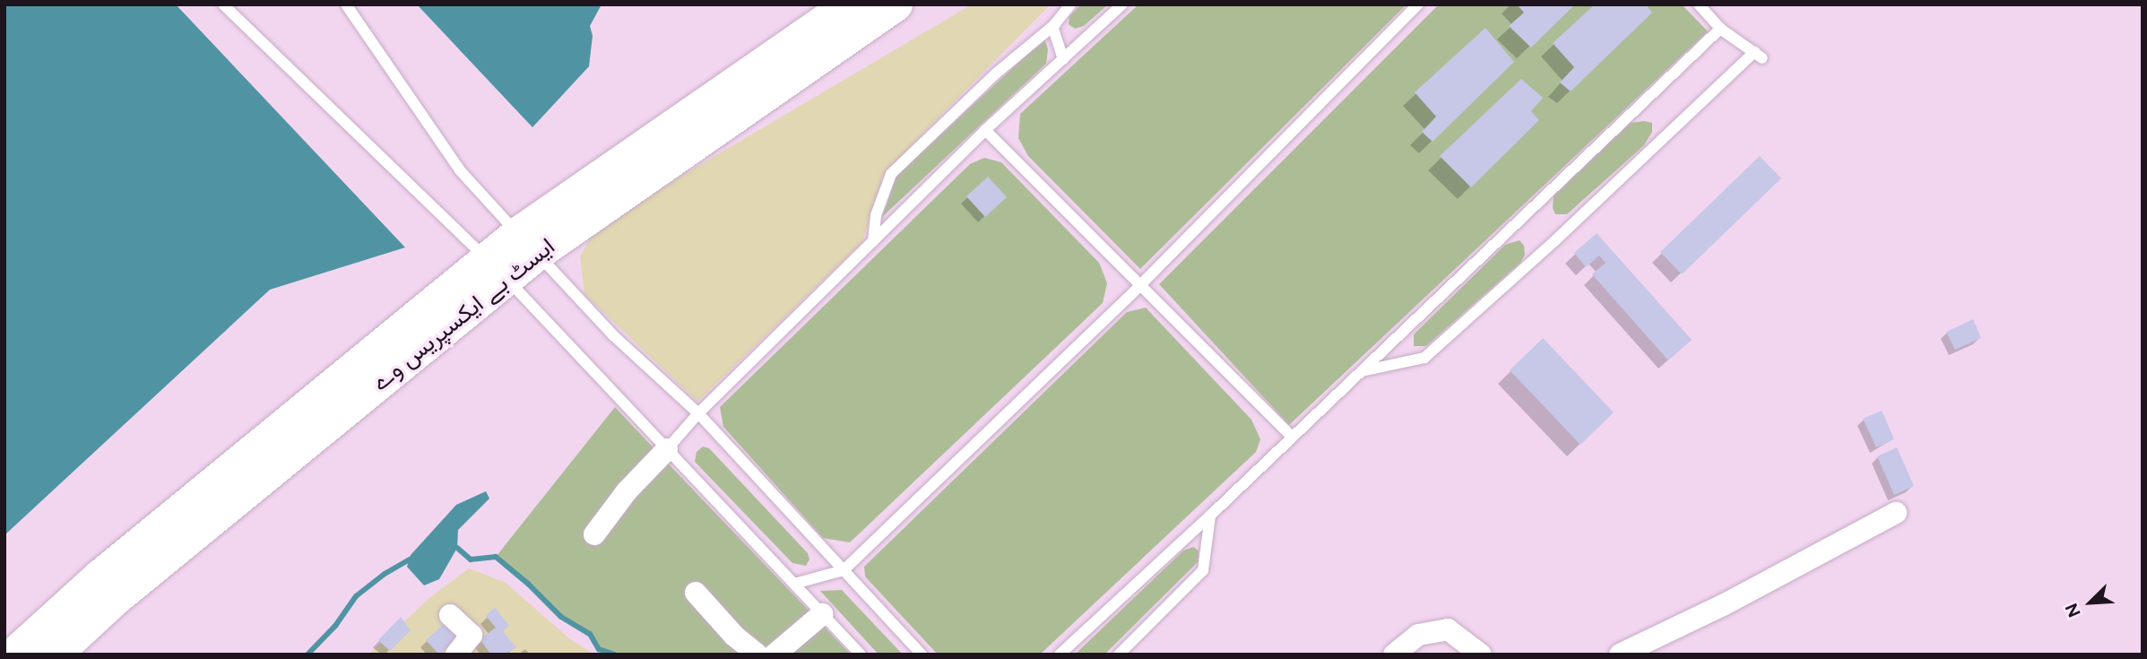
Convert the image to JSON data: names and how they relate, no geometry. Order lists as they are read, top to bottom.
{
  "streets": {
    "main road": ["ایسٹ بے ایکسپریس وے"]
  },
  "north": "bottom left"
}
